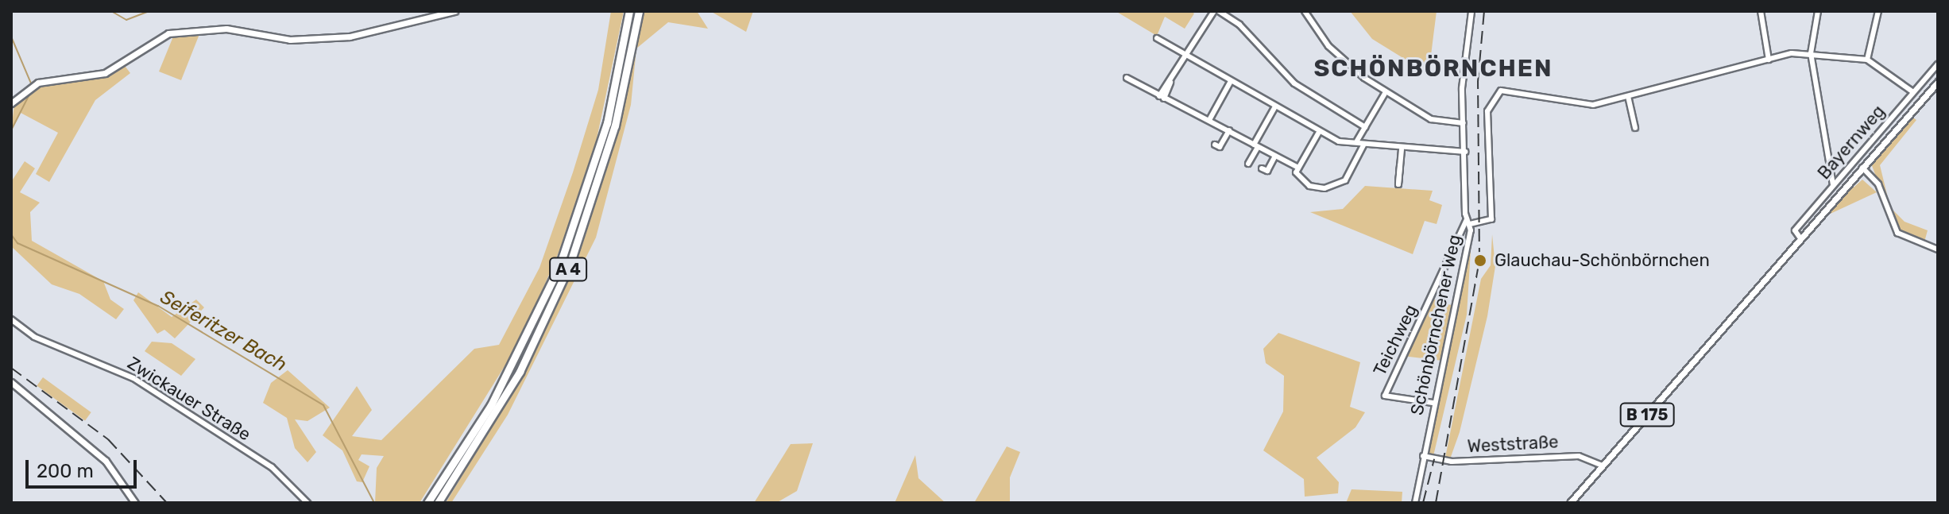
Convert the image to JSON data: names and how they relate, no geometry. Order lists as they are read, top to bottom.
{
  "streets": {
    "highway": ["A 4"],
    "main road": ["B 175"],
    "street": [
      "Bayernweg",
      "Schönbörnchener Weg",
      "Teichweg",
      "Zwickauer Straße",
      "Weststraße"
    ]
  },
  "crossings": [
    ["Bayernweg", "B 175"],
    ["Schönbörnchener Weg", "Teichweg"],
    ["Schönbörnchener Weg", "Weststraße"],
    ["B 175", "Weststraße"]
  ],
  "districts": ["SCHÖNBÖRNCHEN"],
  "water": ["Seiferitzer Bach"],
  "places": ["Glauchau-Schönbörnchen"],
  "scale_bar": "200 m"
}
